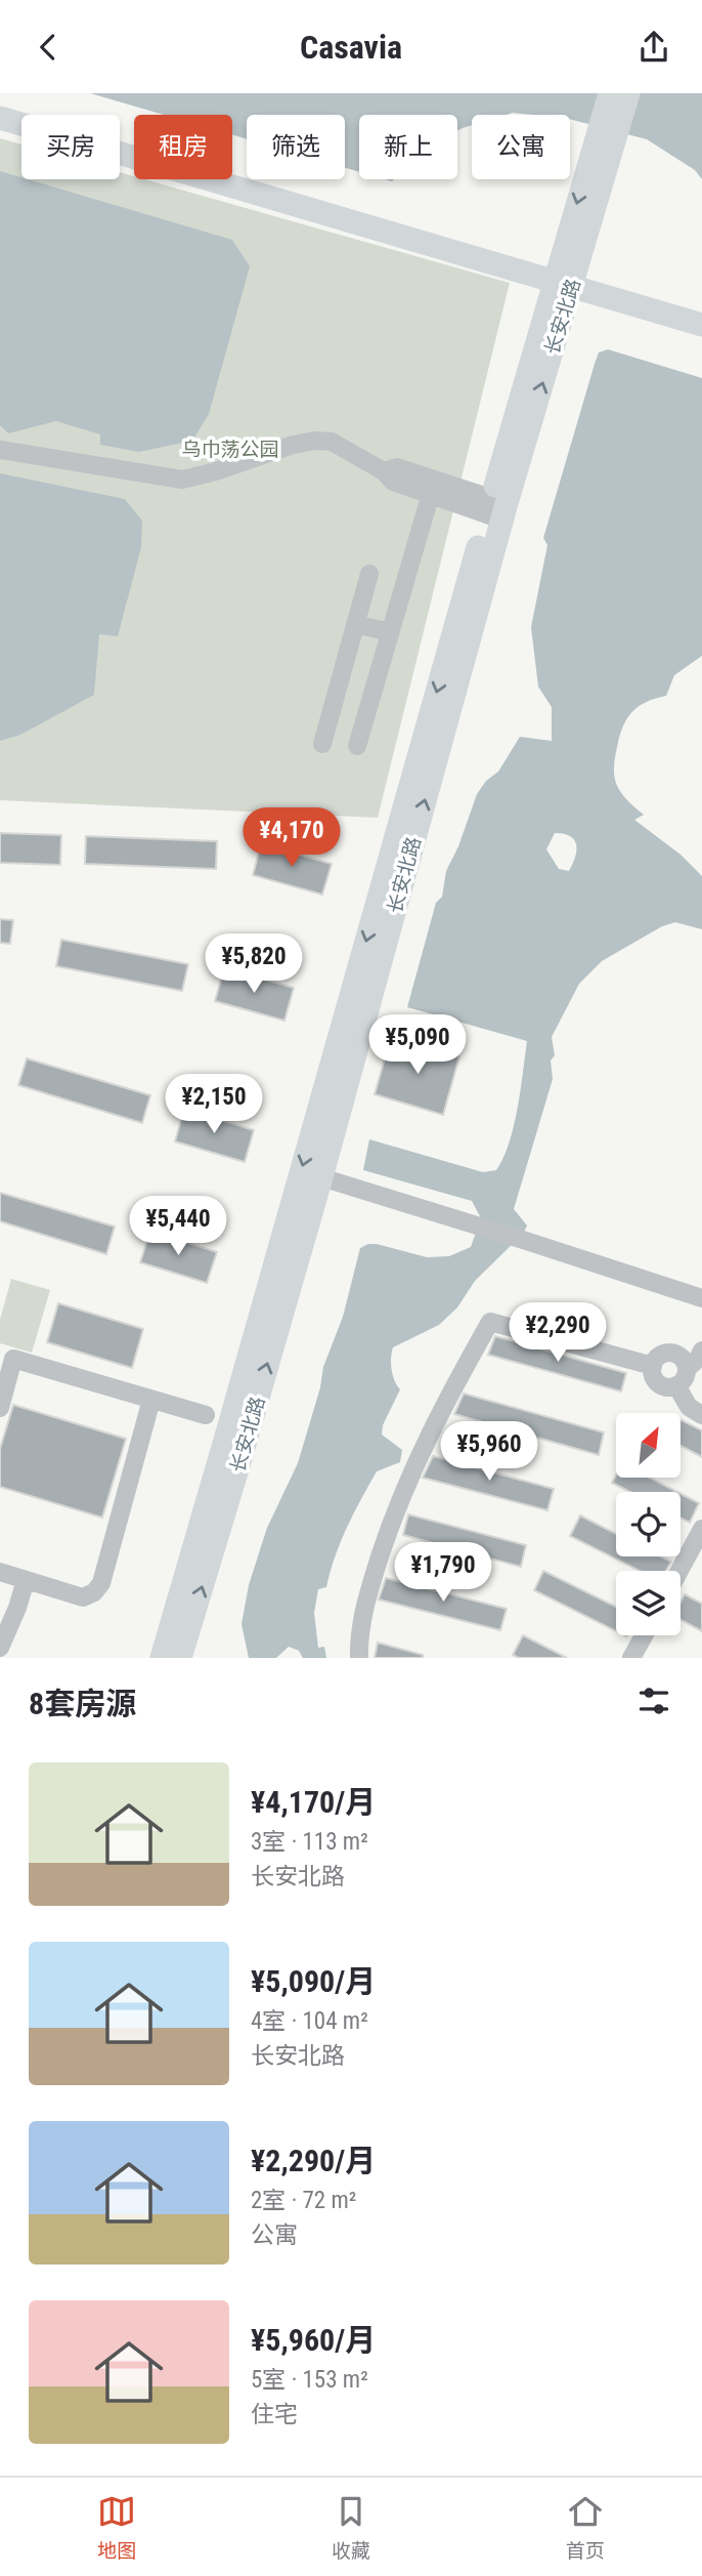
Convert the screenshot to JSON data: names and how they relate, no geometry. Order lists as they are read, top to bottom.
{
  "streets": {
    "main road": ["长安北路"]
  },
  "parks": ["乌巾荡公园"],
  "north": "top right",
  "page": {
    "header": "Casavia",
    "chip": [
      "买房",
      "租房",
      "筛选",
      "新上",
      "公寓"
    ],
    "price": [
      "¥4,170",
      "¥5,820",
      "¥5,090",
      "¥2,150",
      "¥5,440",
      "¥2,290",
      "¥5,960",
      "¥1,790"
    ],
    "heading": "8套房源",
    "list": [
      {
        "name": "¥4,170/月",
        "note": "3室 · 113 m² · 长安北路"
      },
      {
        "name": "¥5,090/月",
        "note": "4室 · 104 m² · 长安北路"
      },
      {
        "name": "¥2,290/月",
        "note": "2室 · 72 m² · 公寓"
      },
      {
        "name": "¥5,960/月",
        "note": "5室 · 153 m² · 住宅"
      }
    ],
    "tabs": ["地图", "收藏", "首页"]
  }
}
